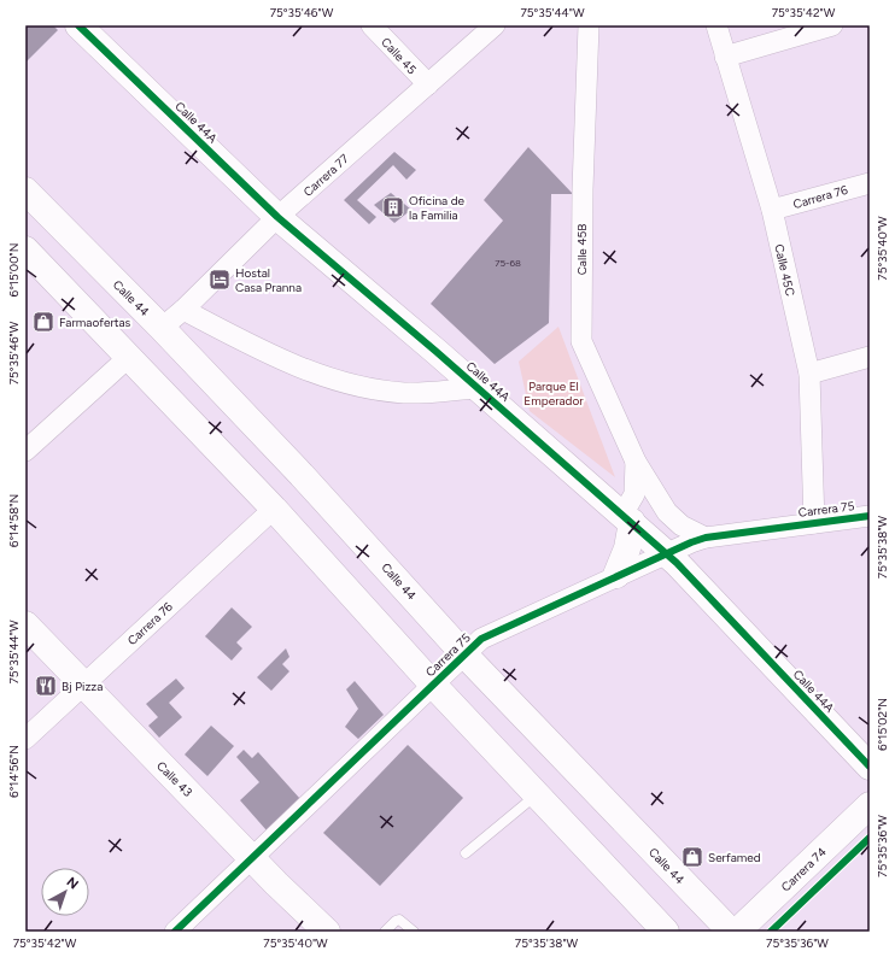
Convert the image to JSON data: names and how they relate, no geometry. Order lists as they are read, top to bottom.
{
  "streets": {
    "main road": [
      "Calle 44A",
      "Calle 44",
      "Calle 43",
      "Carrera 74"
    ],
    "street": [
      "Calle 45",
      "Carrera 77",
      "Carrera 76",
      "Calle 45B",
      "Calle 45C",
      "Carrera 75"
    ]
  },
  "crossings": [
    ["Calle 45", "Carrera 77"],
    ["Calle 44A", "Carrera 77"],
    ["Calle 44A", "Calle 45B"],
    ["Calle 44A", "Carrera 75"],
    ["Carrera 77", "Calle 44"],
    ["Carrera 76", "Calle 45C"],
    ["Carrera 76", "Calle 43"],
    ["Calle 45B", "Carrera 75"],
    ["Calle 45C", "Carrera 75"],
    ["Calle 44", "Carrera 75"],
    ["Carrera 75", "Calle 43"]
  ],
  "parks": ["Parque El Emperador"],
  "places": {
    "building": ["Oficina de la Familia"],
    "hotel": ["Hostal Casa Pranna"],
    "shop": ["Farmaofertas", "Serfamed"],
    "restaurant": ["Bj Pizza"]
  },
  "house_numbers": ["75-68"],
  "north": "top right",
  "coordinates": [
    "75°35'46\"W",
    "75°35'44\"W",
    "75°35'42\"W",
    "75°35'40\"W",
    "6°15'00\"N",
    "6°14'58\"N",
    "75°35'38\"W",
    "6°15'02\"N",
    "6°14'56\"N",
    "75°35'36\"W"
  ]
}
